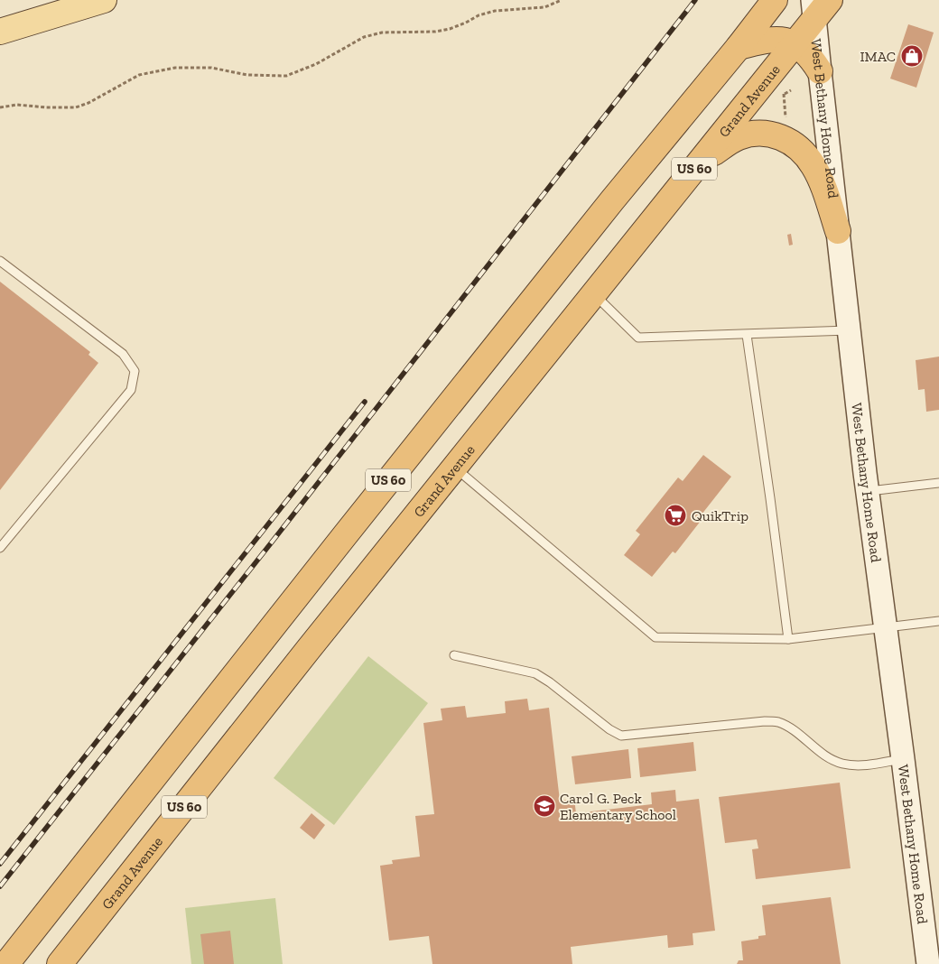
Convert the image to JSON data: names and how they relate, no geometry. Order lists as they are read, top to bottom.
{
  "streets": {
    "highway": ["Grand Avenue", "US 60"],
    "main road": ["West Bethany Home Road"]
  },
  "crossings": [
    ["Grand Avenue", "West Bethany Home Road"]
  ],
  "places": {
    "shop": ["IMAC"],
    "supermarket": ["QuikTrip"],
    "school or university": ["Carol G. Peck Elementary School"]
  }
}
